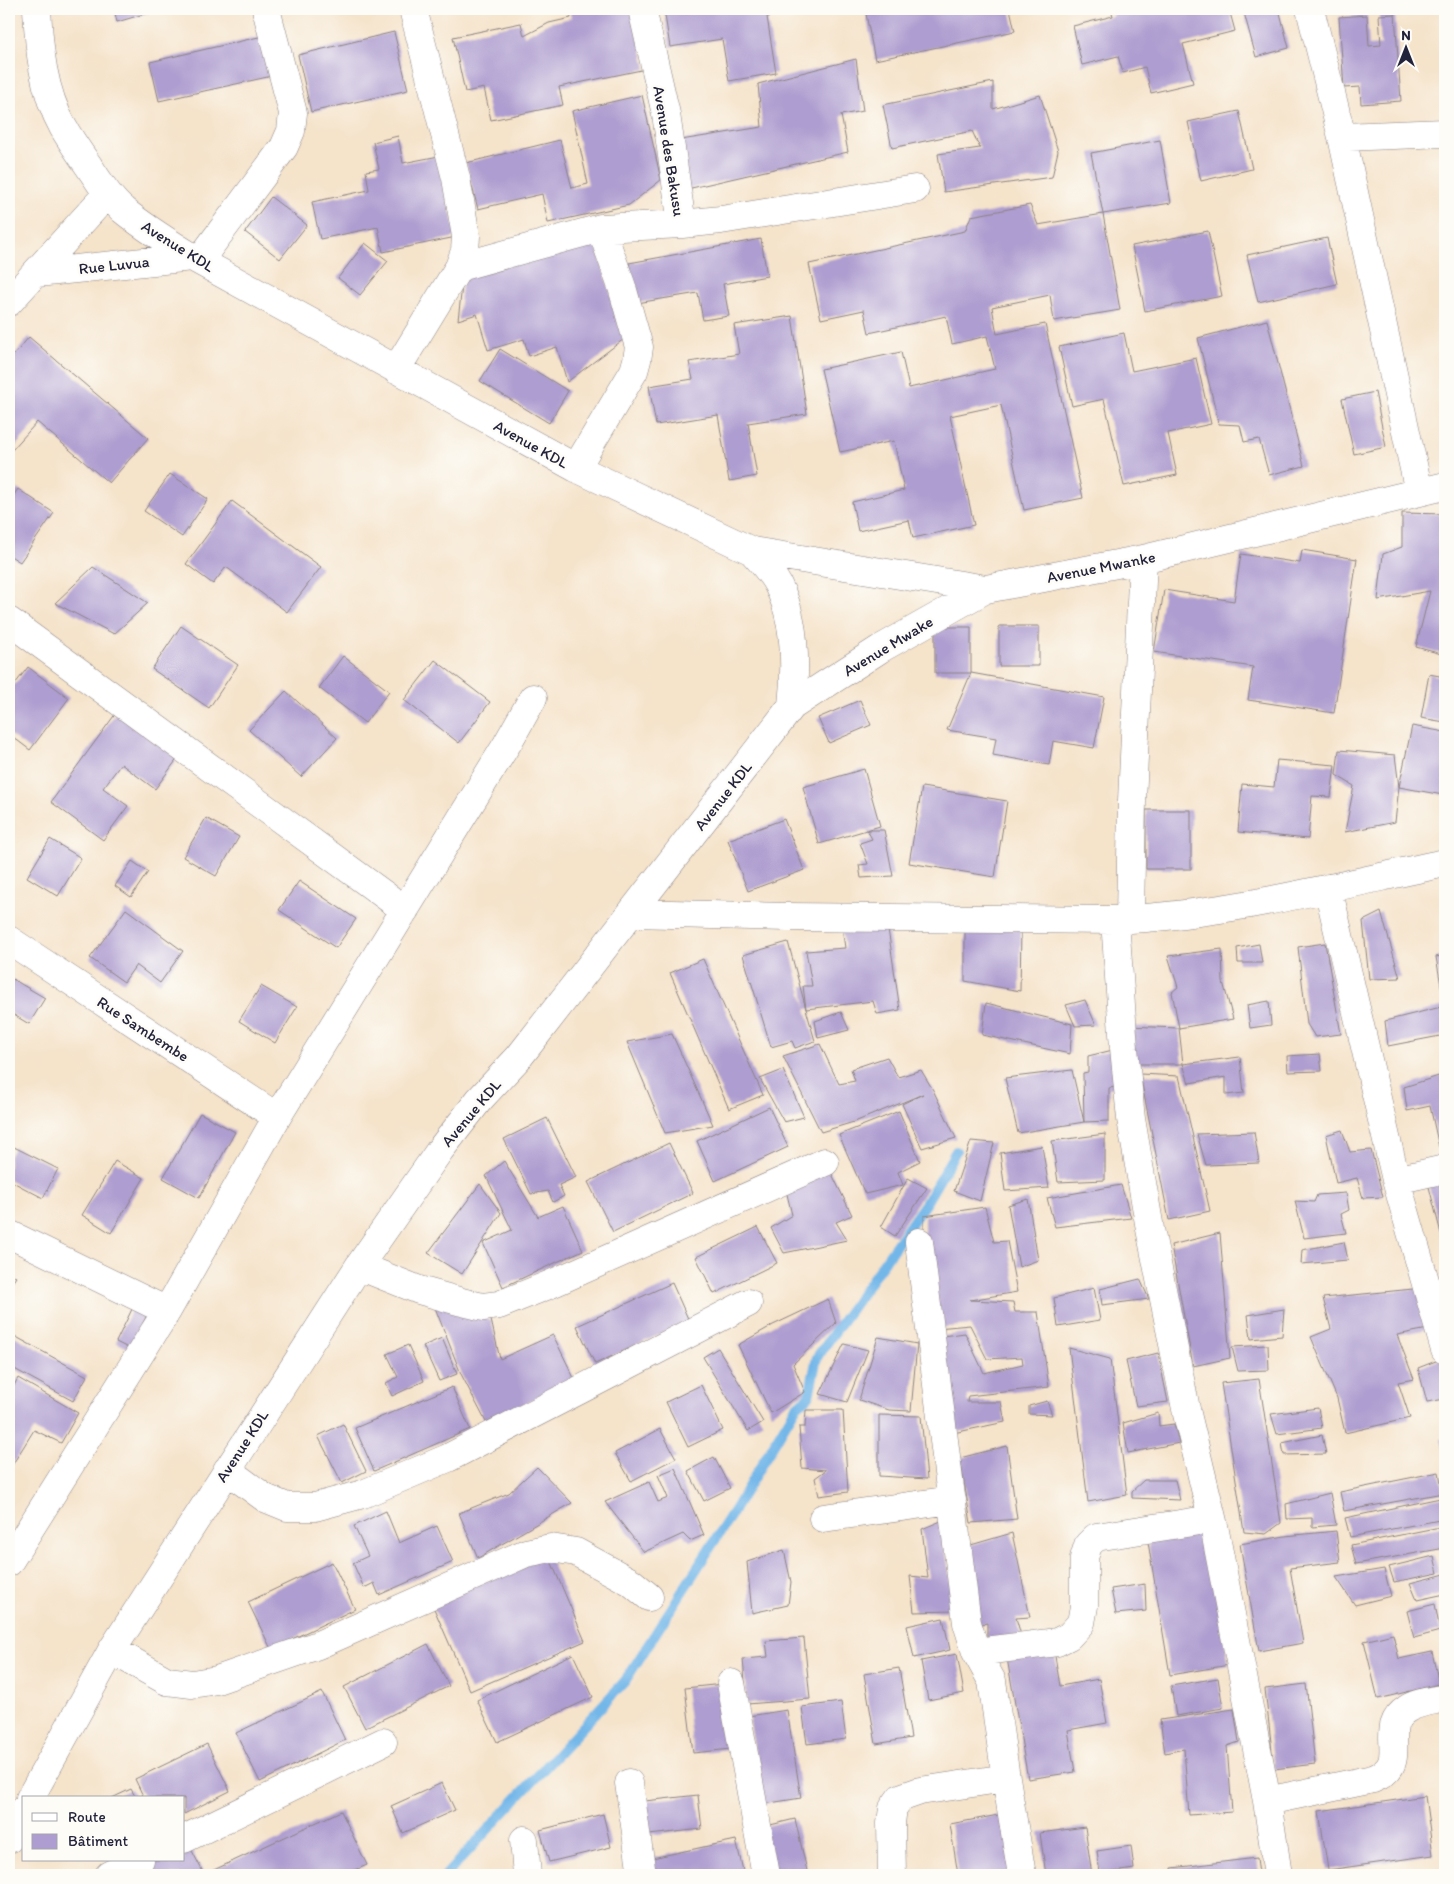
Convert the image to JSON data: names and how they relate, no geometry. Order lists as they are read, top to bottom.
{
  "streets": {
    "street": [
      "Avenue des Bakusu",
      "Avenue KDL",
      "Rue Luvua",
      "Avenue Mwanke",
      "Avenue Mwake",
      "Rue Sambembe"
    ]
  },
  "crossings": [
    ["Avenue KDL", "Rue Luvua"],
    ["Avenue KDL", "Avenue Mwanke"],
    ["Avenue KDL", "Avenue Mwake"],
    ["Avenue Mwanke", "Avenue Mwake"]
  ],
  "legend": ["Route", "Bâtiment"],
  "north": "top"
}
